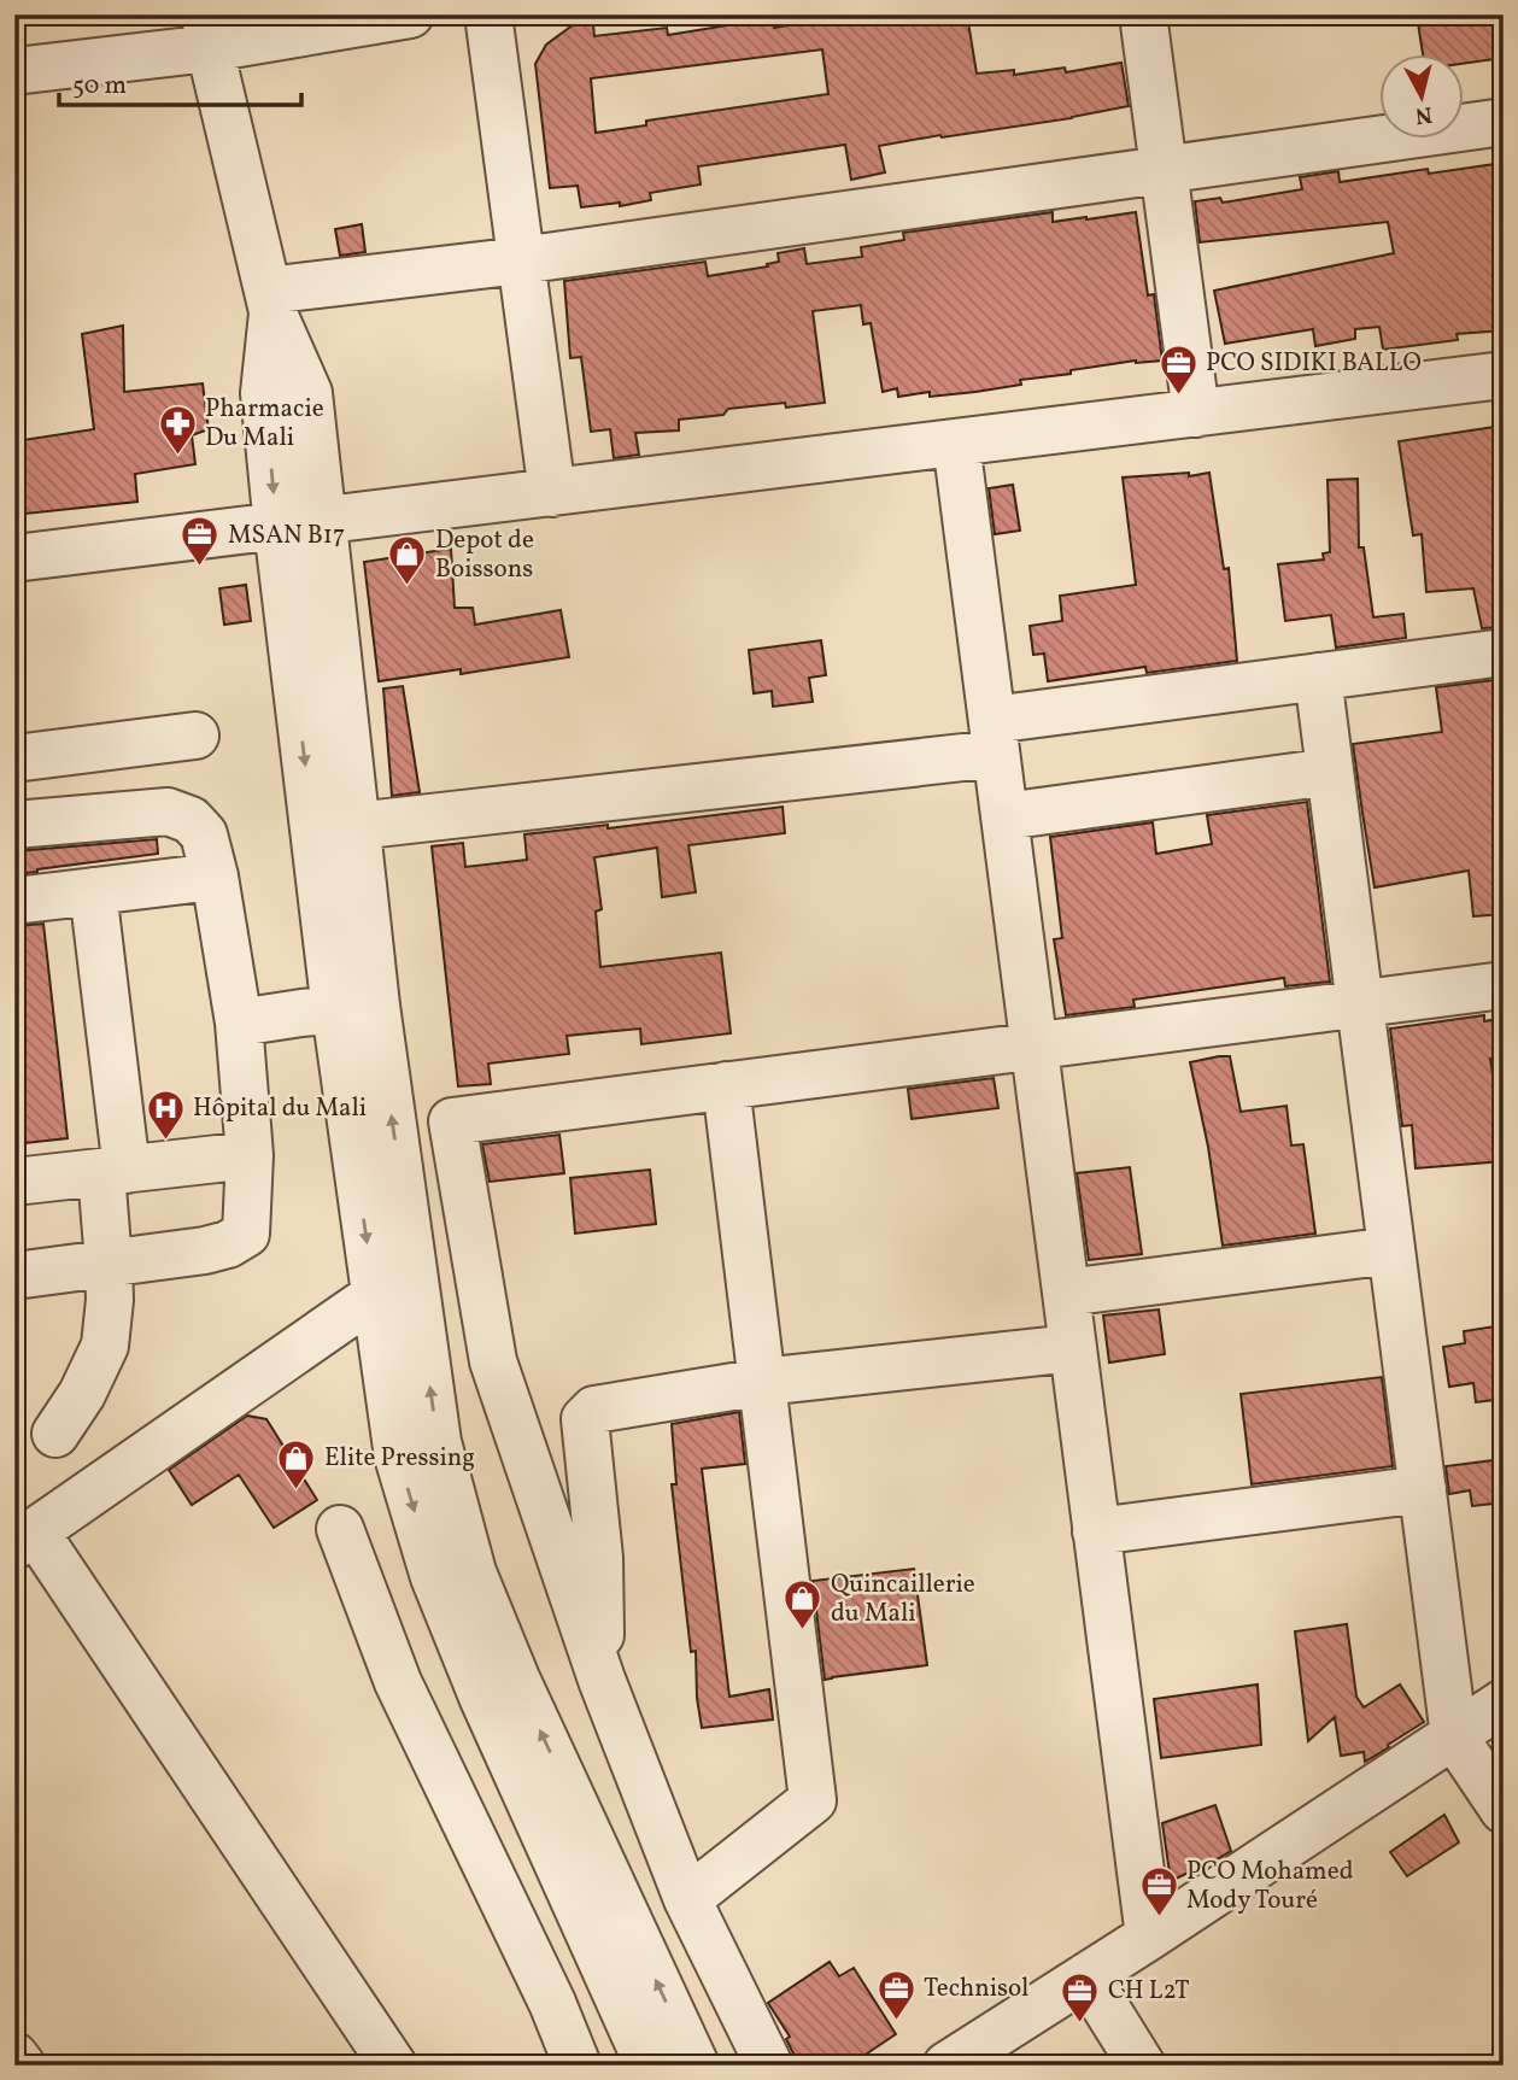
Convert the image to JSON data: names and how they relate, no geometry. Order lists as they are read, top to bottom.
{
  "places": {
    "office": [
      "PCO SIDIKI BALLO",
      "MSAN B17",
      "PCO Mohamed Mody Touré",
      "Technisol",
      "CH L2T"
    ],
    "pharmacy": ["Pharmacie Du Mali"],
    "shop": ["Depot de Boissons", "Elite Pressing", "Quincaillerie du Mali"],
    "hospital": ["Hôpital du Mali"]
  },
  "scale_bar": "50 m",
  "north": "bottom"
}
